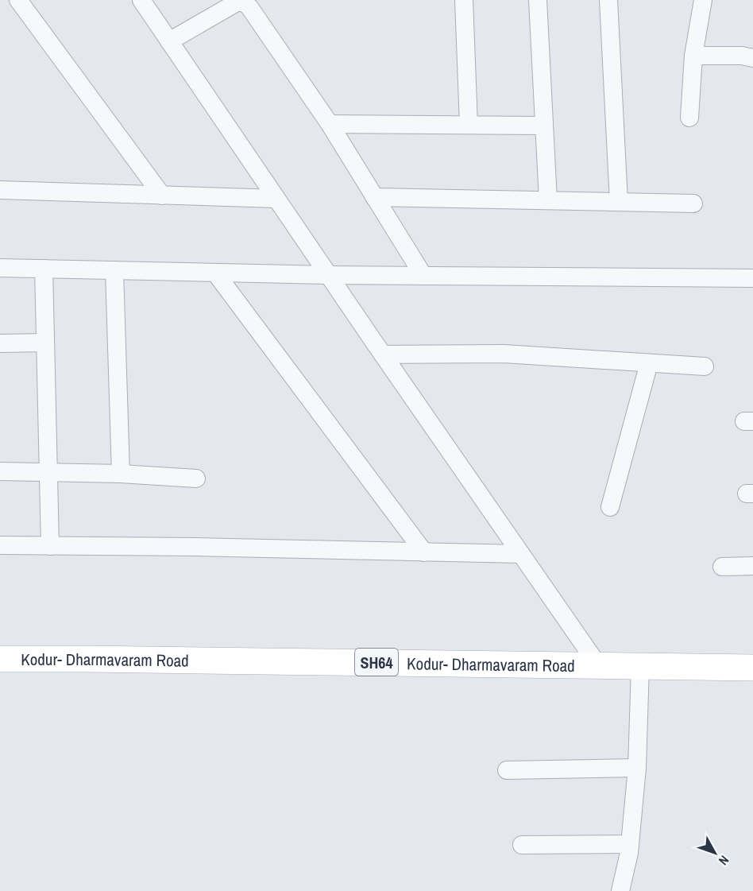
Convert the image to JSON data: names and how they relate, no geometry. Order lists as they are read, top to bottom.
{
  "streets": {
    "main road": ["Kodur- Dharmavaram Road", "SH64"]
  },
  "north": "bottom right"
}
